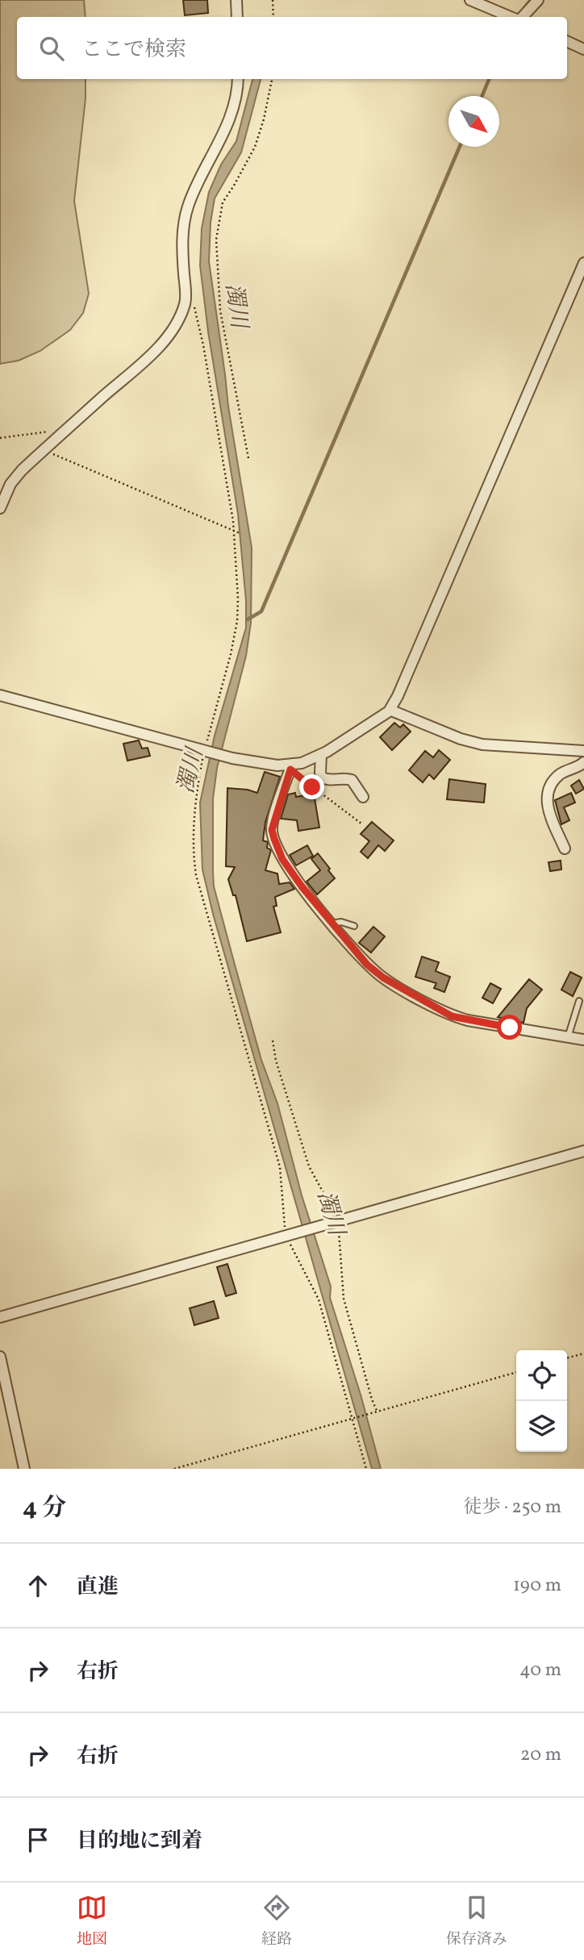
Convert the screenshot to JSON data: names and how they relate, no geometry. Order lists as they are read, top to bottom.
{
  "water": ["濁川"],
  "north": "bottom right",
  "page": {
    "search": "ここで検索",
    "heading": ["4 分", "徒歩 · 250 m"],
    "list": [
      ["直進", "190 m"],
      ["右折", "40 m"],
      ["右折", "20 m"],
      "目的地に到着"
    ],
    "nav": ["地図", "経路", "保存済み"]
  }
}
